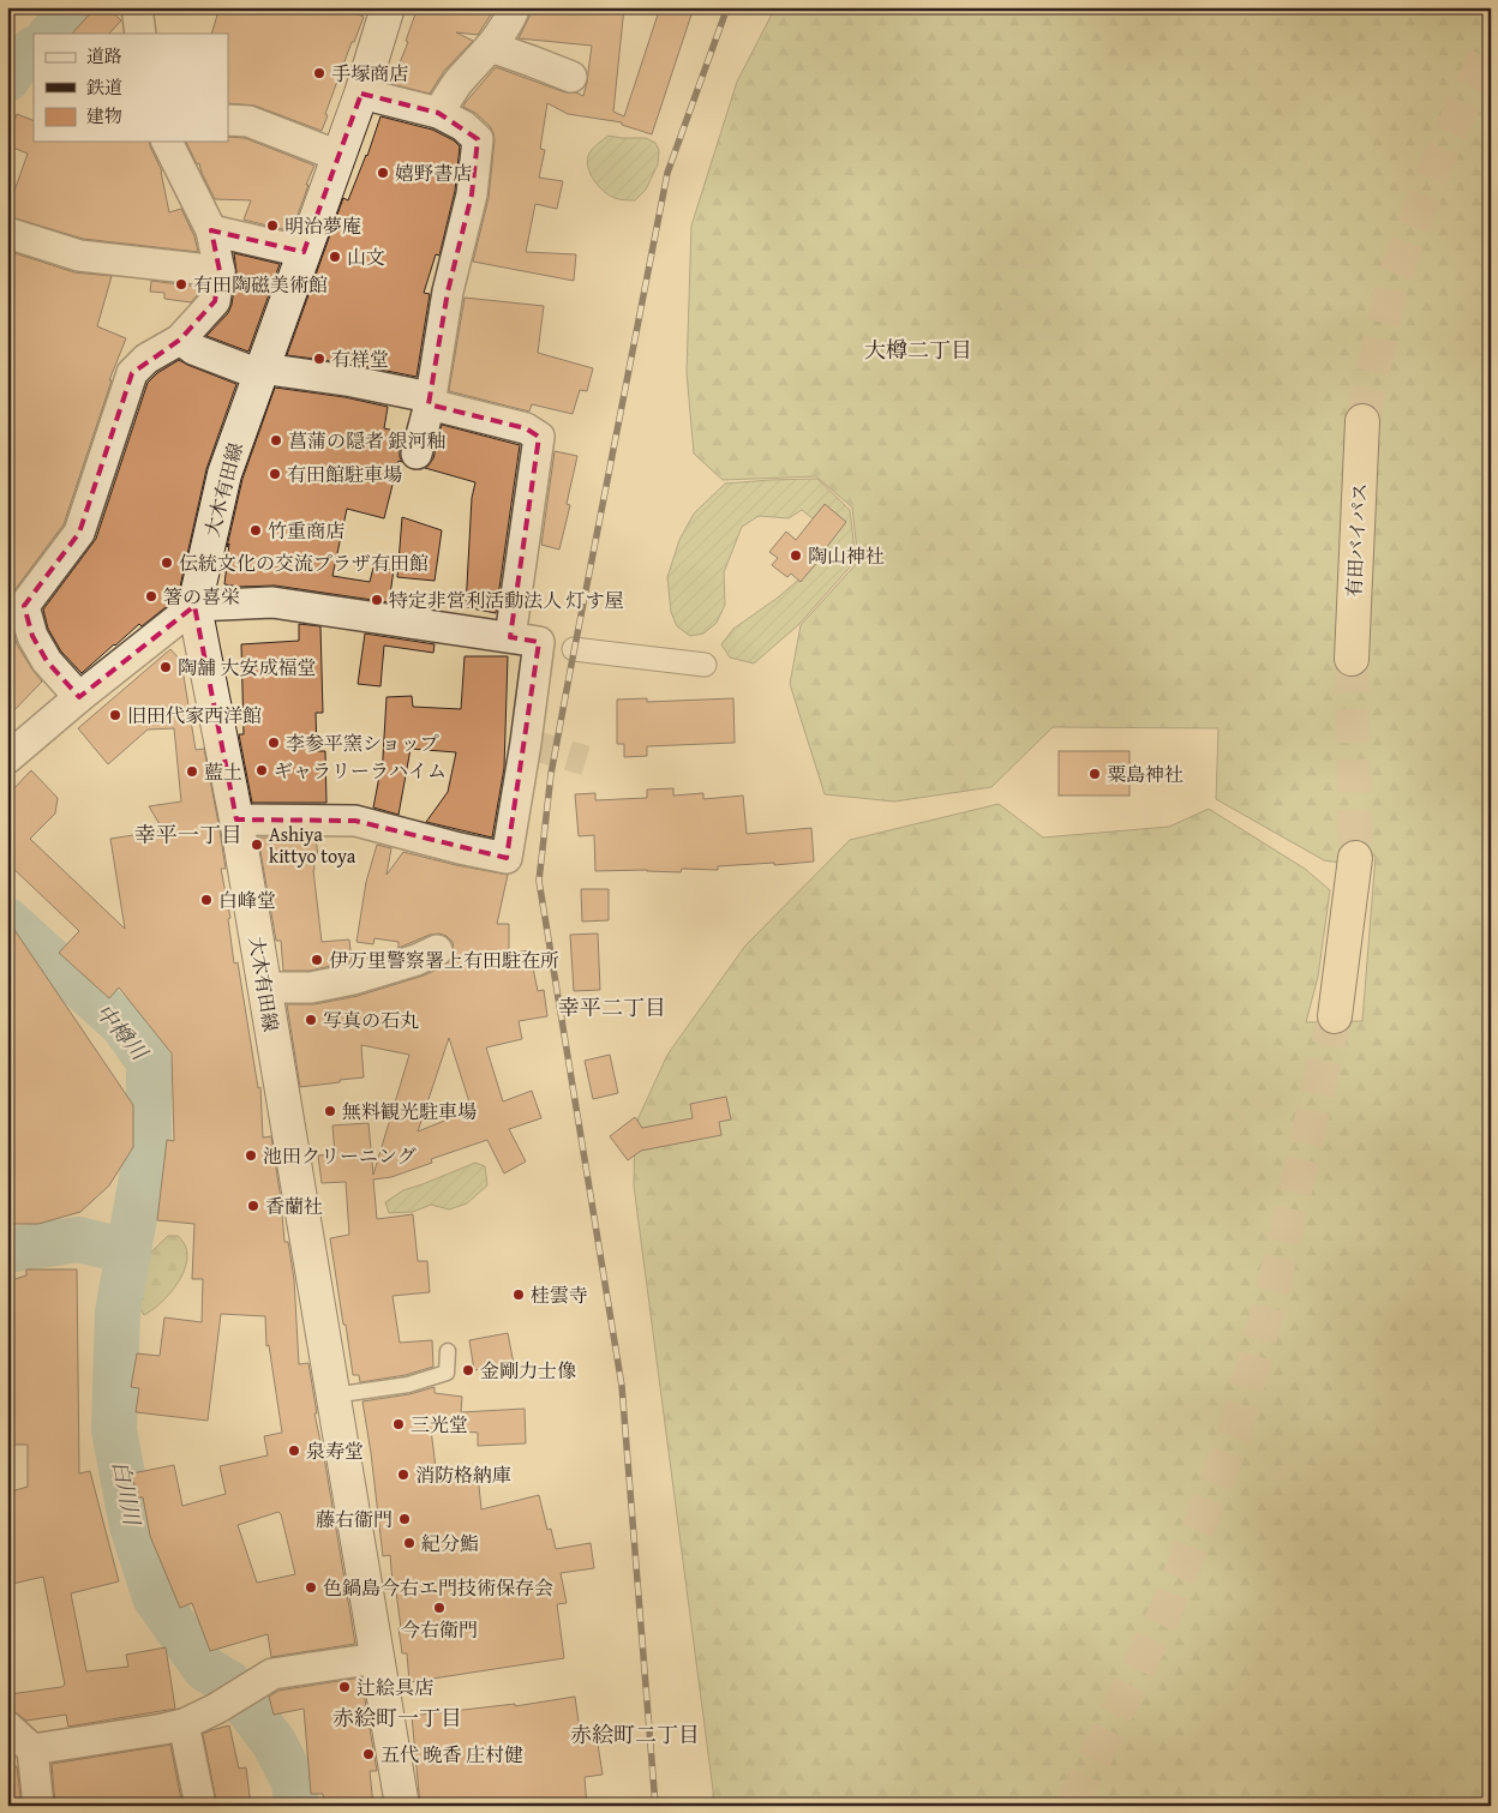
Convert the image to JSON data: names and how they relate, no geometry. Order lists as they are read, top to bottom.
{
  "streets": {
    "highway": ["有田バイパス"],
    "main road": ["大木有田線"]
  },
  "districts": [
    "大樽二丁目",
    "幸平一丁目",
    "幸平二丁目",
    "赤絵町一丁目",
    "赤絵町二丁目"
  ],
  "water": ["中樽川", "白川川"],
  "places": [
    "手塚商店",
    "嬉野書店",
    "明治夢庵",
    "山文",
    "有田陶磁美術館",
    "有祥堂",
    "菖蒲の隠者 銀河釉",
    "有田館駐車場",
    "竹重商店",
    "陶山神社",
    "伝統文化の交流プラザ有田館",
    "箸の喜栄",
    "特定非営利活動法人 灯す屋",
    "陶舗 大安成福堂",
    "旧田代家西洋館",
    "李参平窯ショップ",
    "ギャラリーラハイム",
    "藍土",
    "粟島神社",
    "Ashiya kittyo toya",
    "白峰堂",
    "伊万里警察署上有田駐在所",
    "写真の石丸",
    "無料観光駐車場",
    "池田クリーニング",
    "香蘭社",
    "桂雲寺",
    "金剛力士像",
    "三光堂",
    "泉寿堂",
    "消防格納庫",
    "藤右衞門",
    "紀分鮨",
    "色鍋島今右エ門技術保存会",
    "今右衛門",
    "辻絵具店",
    "五代 晩香 庄村健"
  ],
  "legend": ["道路", "鉄道", "建物"]
}
